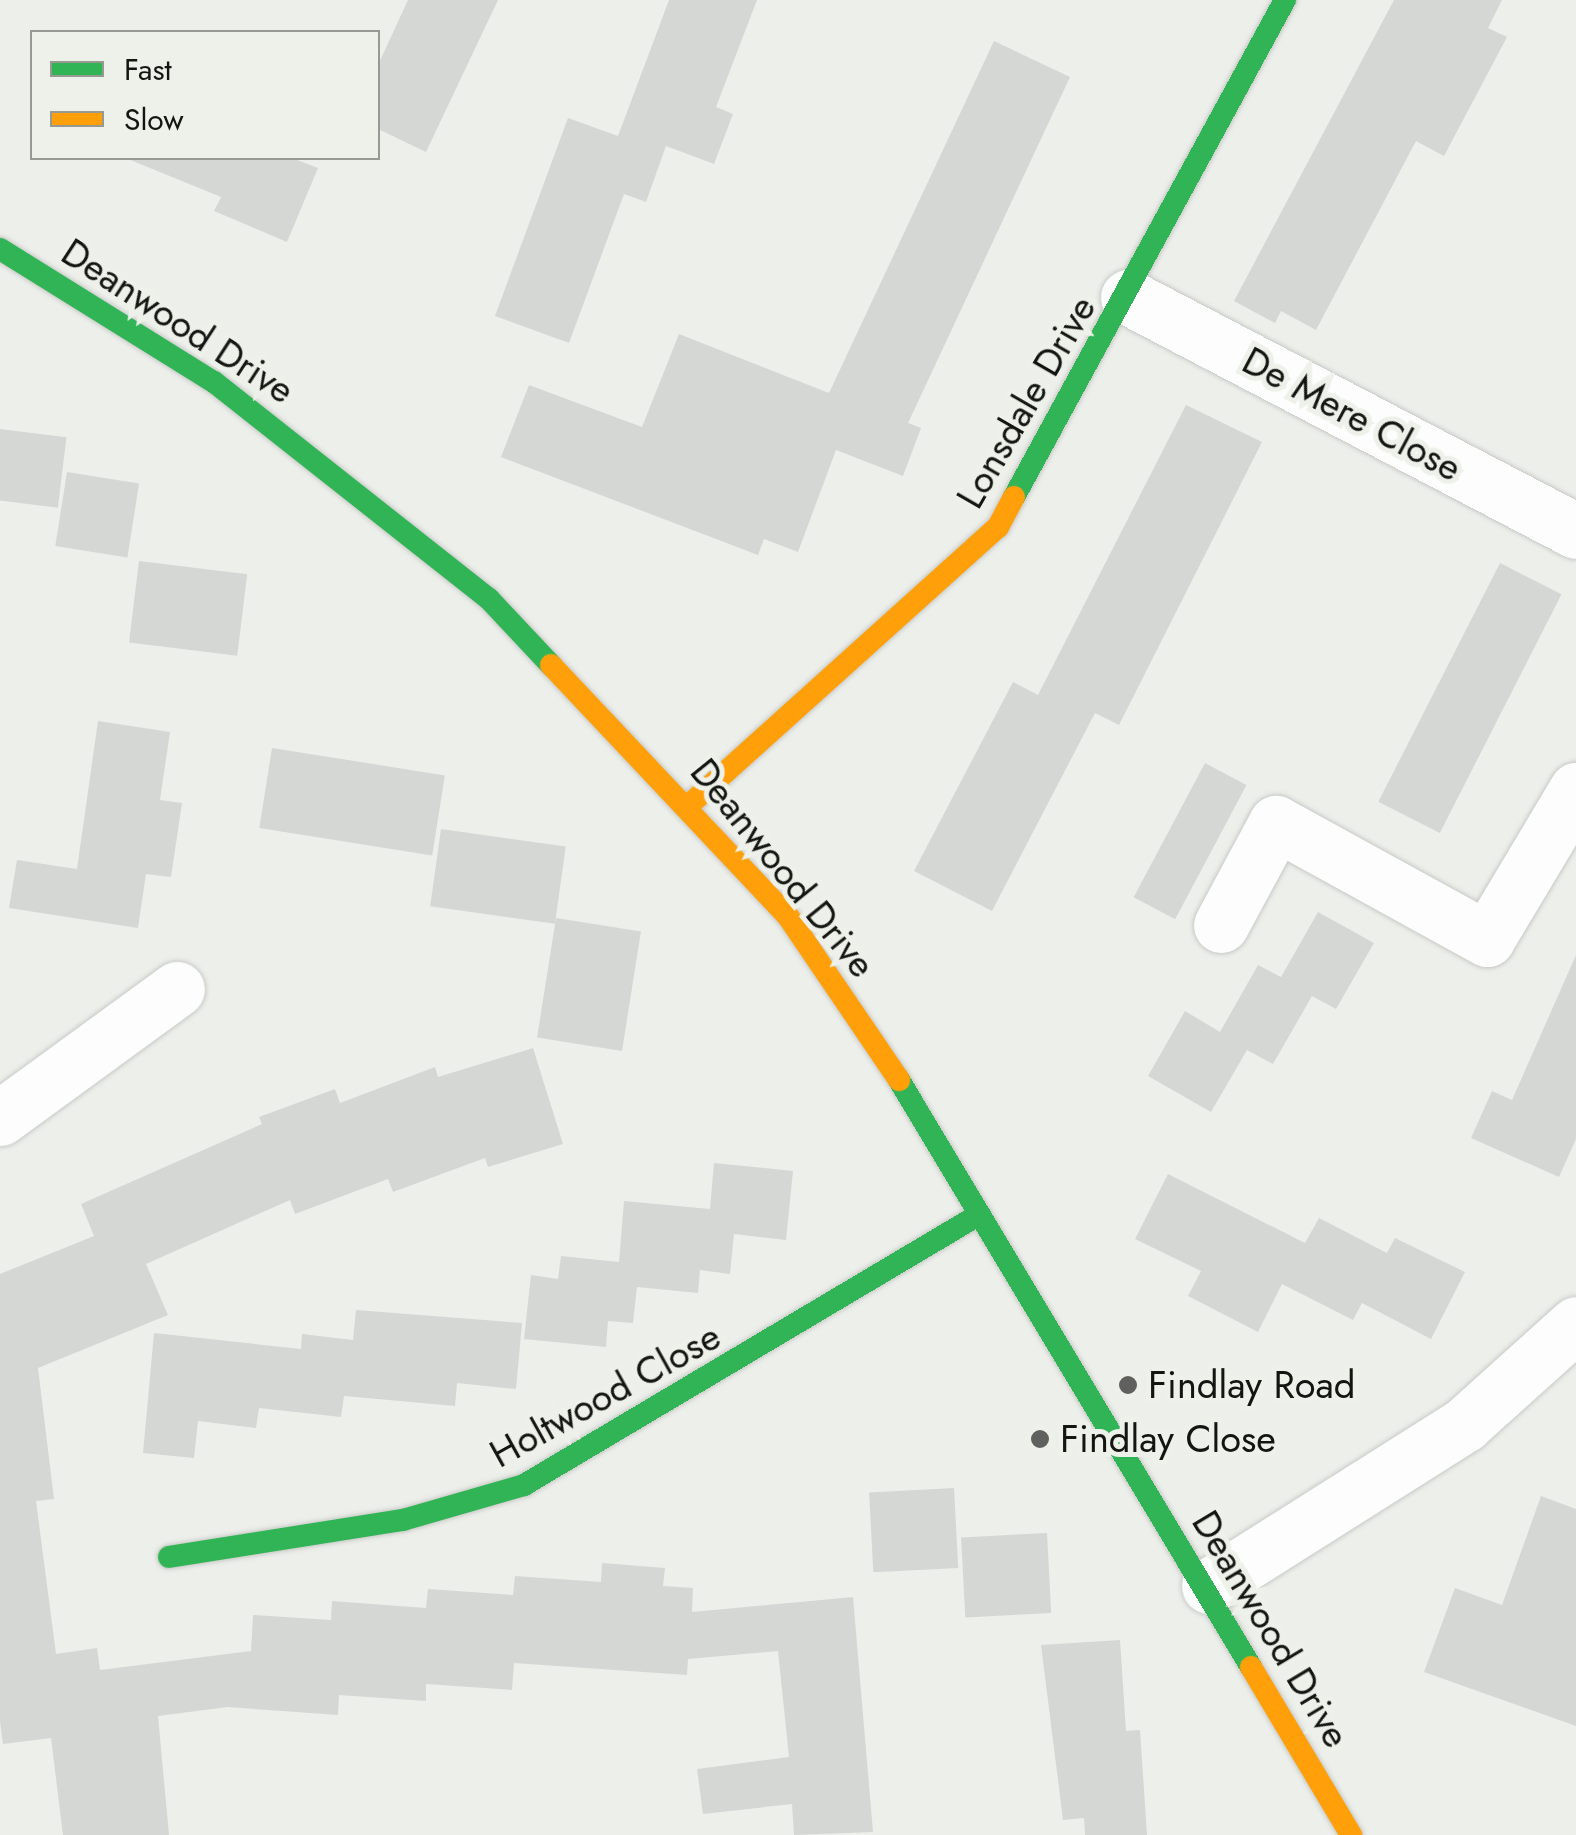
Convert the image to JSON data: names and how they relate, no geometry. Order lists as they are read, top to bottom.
{
  "streets": {
    "street": [
      "Deanwood Drive",
      "Lonsdale Drive",
      "De Mere Close",
      "Holtwood Close"
    ]
  },
  "crossings": [
    ["Deanwood Drive", "Lonsdale Drive"],
    ["Deanwood Drive", "Holtwood Close"],
    ["Lonsdale Drive", "De Mere Close"]
  ],
  "places": ["Findlay Road", "Findlay Close"],
  "legend": ["Fast", "Slow"]
}
